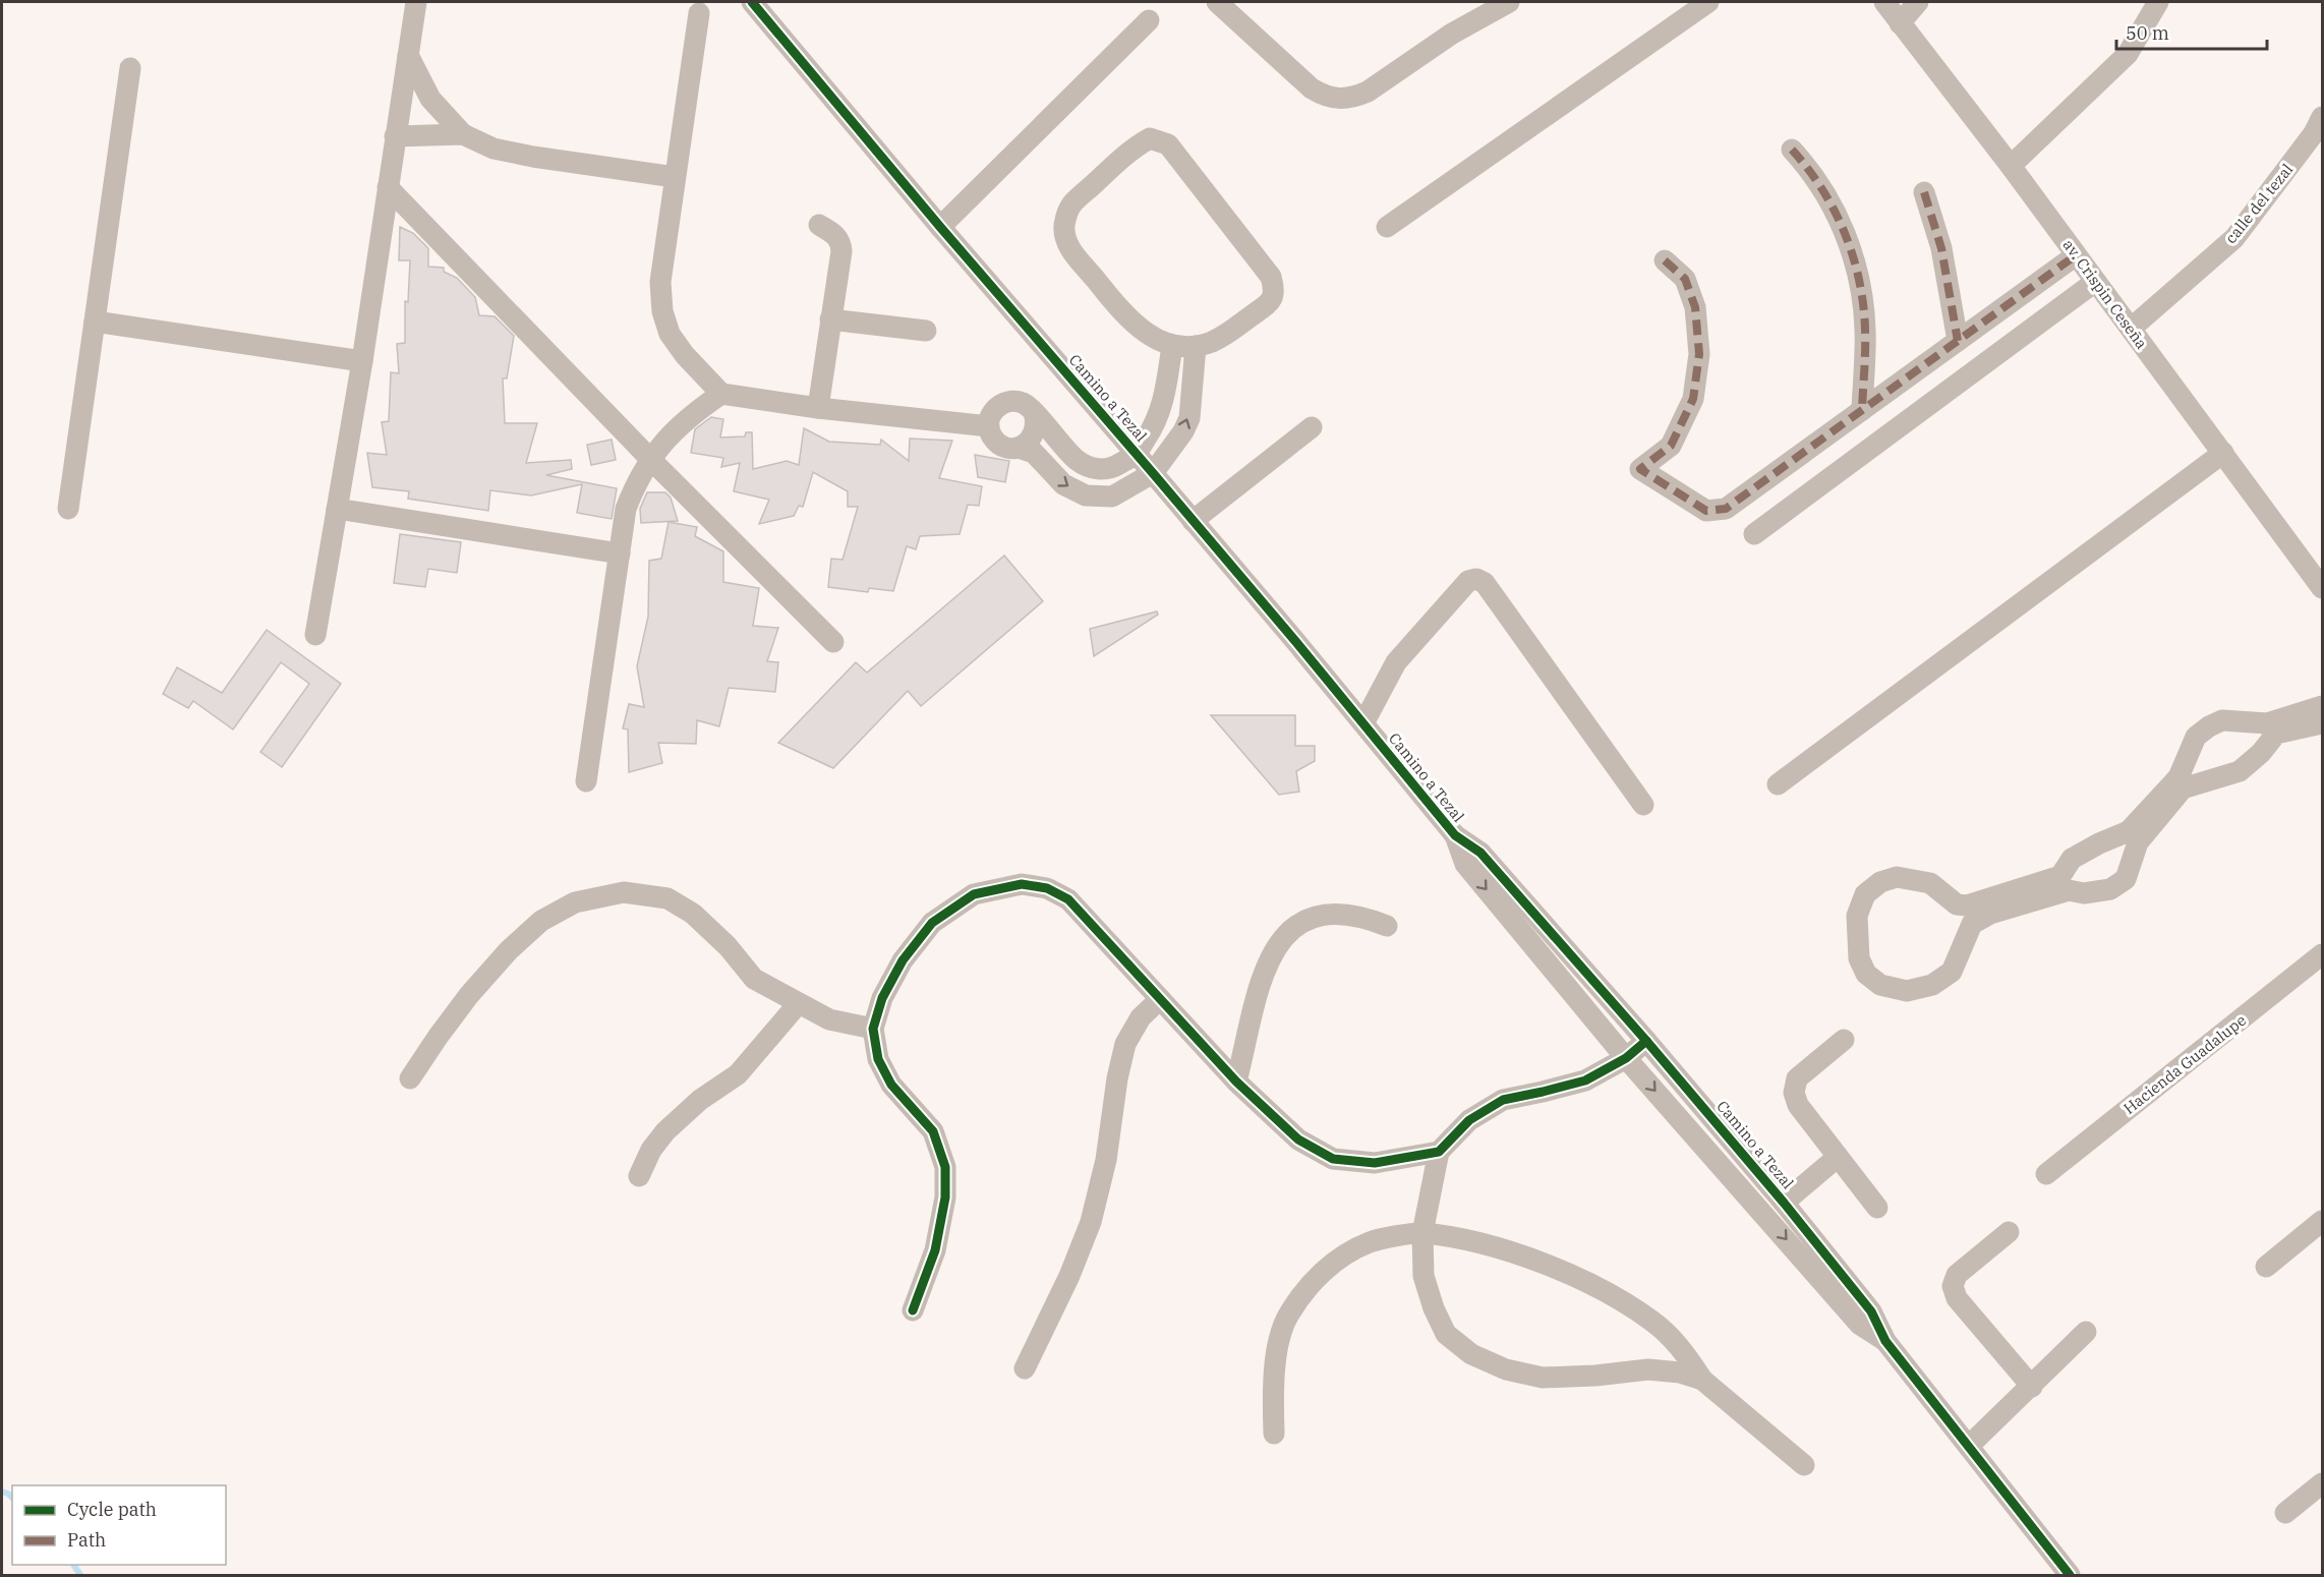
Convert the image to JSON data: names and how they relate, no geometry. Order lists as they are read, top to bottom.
{
  "streets": {
    "street": [
      "calle del tezal",
      "av. Crispin Ceseña",
      "Camino a Tezal",
      "Hacienda Guadalupe"
    ]
  },
  "crossings": [
    ["calle del tezal", "av. Crispin Ceseña"]
  ],
  "legend": ["Cycle path", "Path"],
  "scale_bar": "50 m"
}
